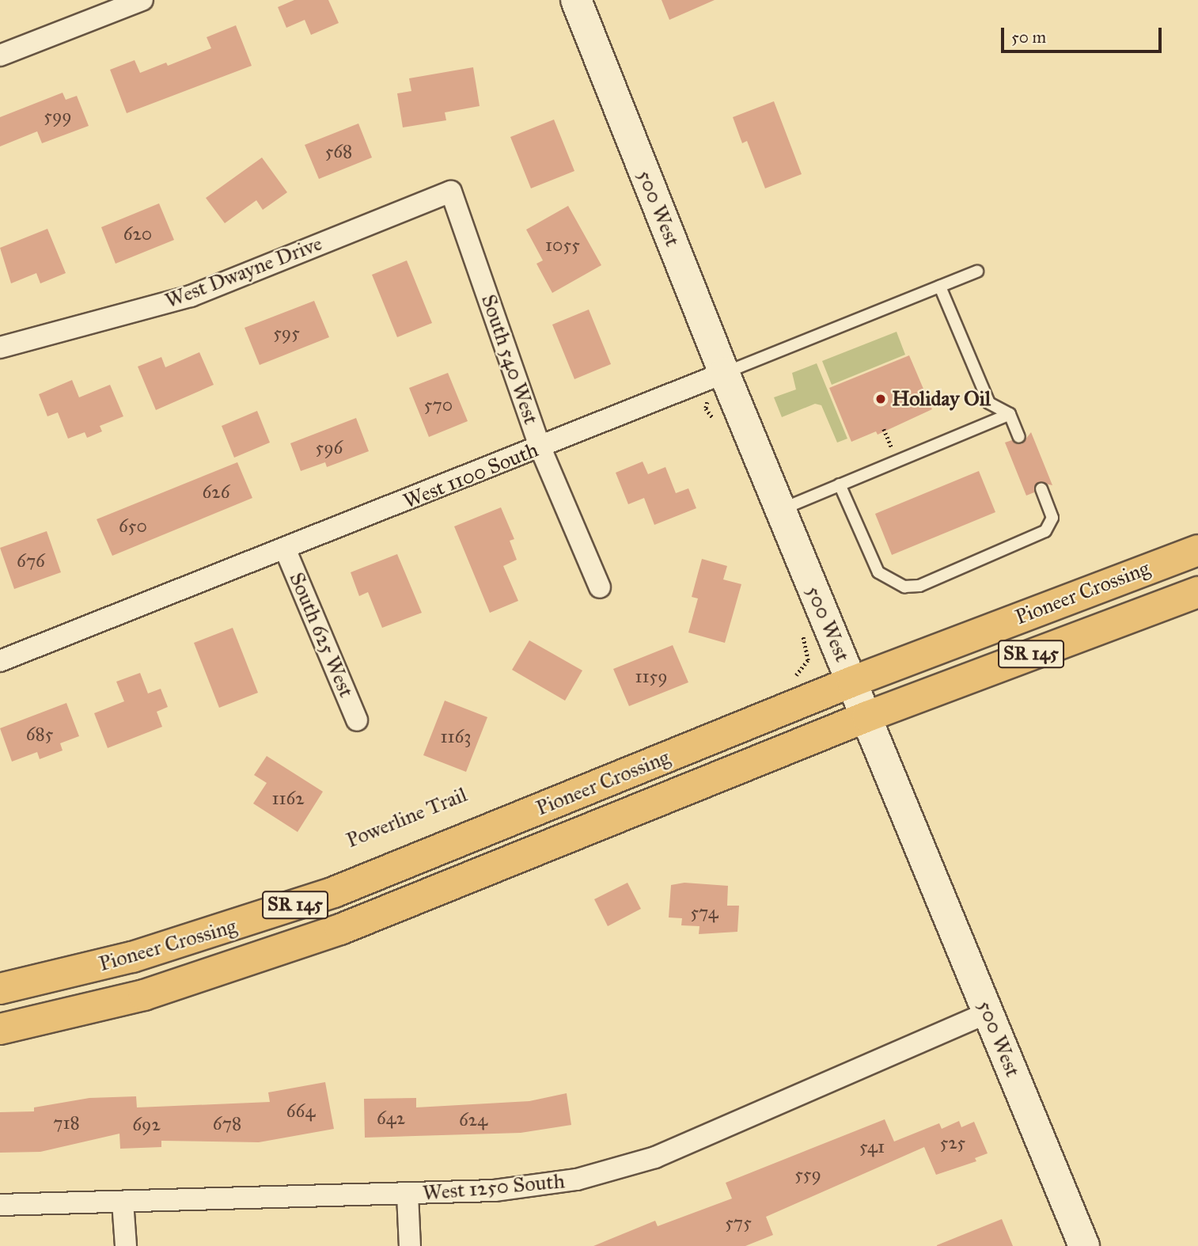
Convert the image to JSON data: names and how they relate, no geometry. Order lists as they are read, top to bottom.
{
  "streets": {
    "highway": ["Pioneer Crossing", "SR 145"],
    "street": [
      "500 West",
      "West Dwayne Drive",
      "South 540 West",
      "West 1100 South",
      "South 625 West",
      "West 1250 South"
    ]
  },
  "crossings": [
    ["500 West", "West 1100 South"],
    ["500 West", "Pioneer Crossing"],
    ["500 West", "West 1250 South"],
    ["West Dwayne Drive", "South 540 West"],
    ["South 540 West", "West 1100 South"],
    ["West 1100 South", "South 625 West"]
  ],
  "places": ["Holiday Oil"],
  "house_numbers": [
    "599",
    "568",
    "620",
    "1055",
    "595",
    "570",
    "596",
    "626",
    "650",
    "676",
    "1159",
    "685",
    "1163",
    "1162",
    "574",
    "664",
    "642",
    "624",
    "718",
    "678",
    "692",
    "525",
    "541",
    "559",
    "575"
  ],
  "scale_bar": "50 m"
}
